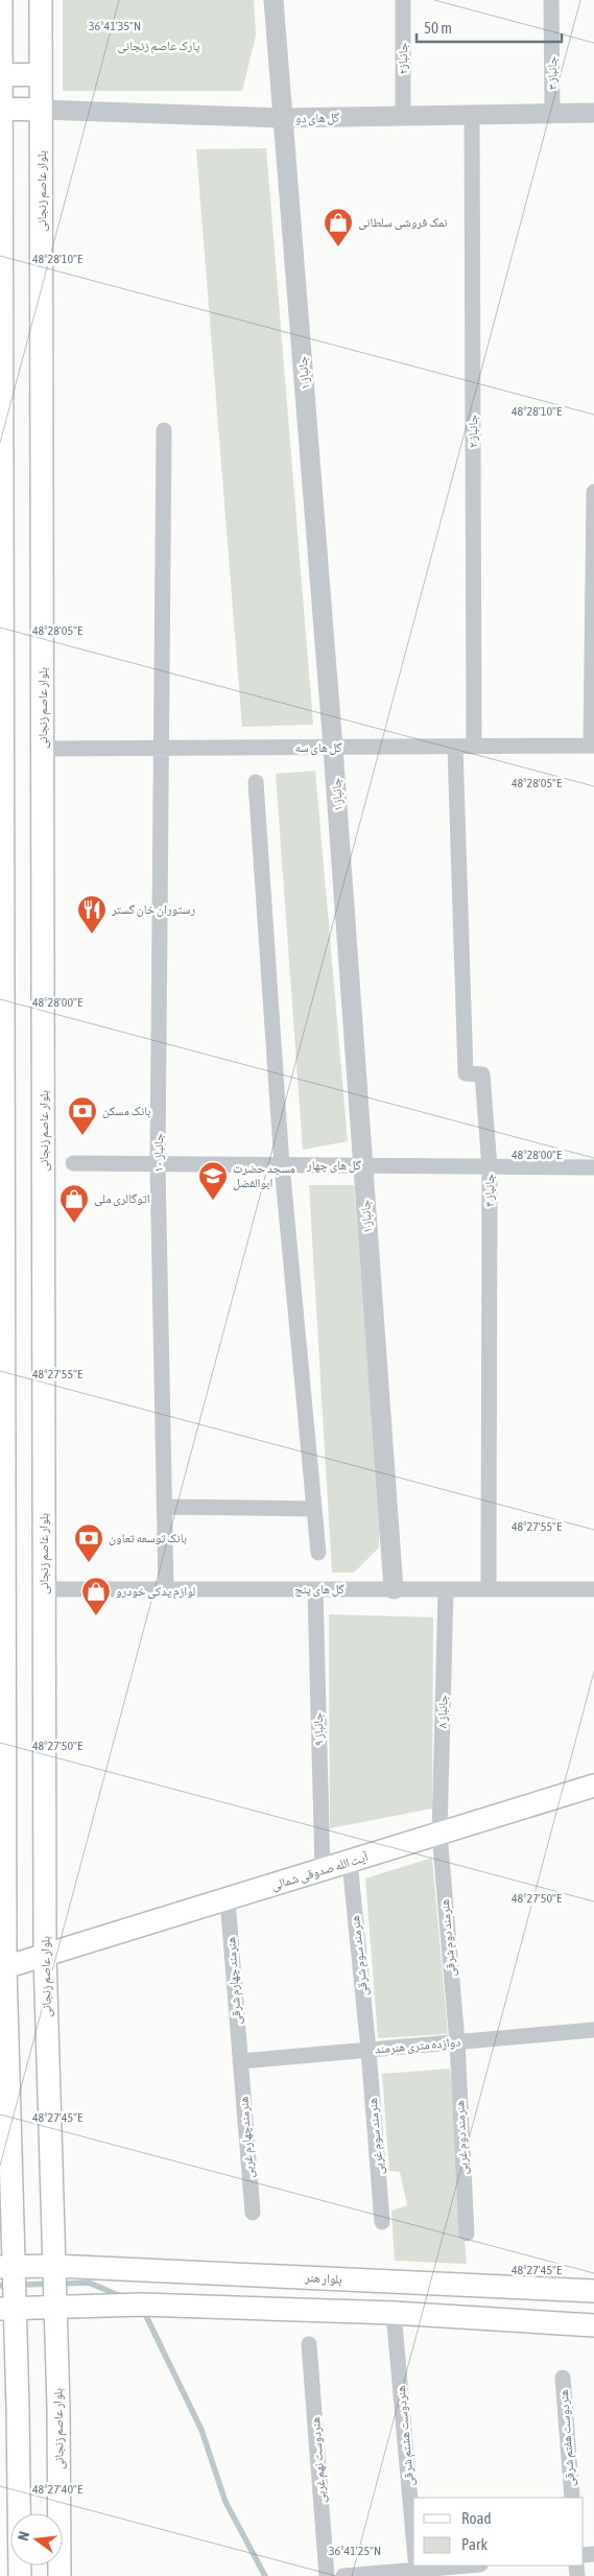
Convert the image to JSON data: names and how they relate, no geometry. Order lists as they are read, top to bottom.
{
  "streets": {
    "main road": ["بلوار عاصم زنجانی", "آیت الله صدوقی شمالی", "بلوار هنر"],
    "street": [
      "جانباز۲",
      "جانباز ۳",
      "گل های دو",
      "جانباز ۱",
      "جانباز ۲",
      "گل های سه",
      "جانباز ۱۰",
      "گل های چهار",
      "جانباز ۴",
      "گل های پنج",
      "جانباز ۸",
      "جانباز ۹",
      "هنرمند دوم شرقی",
      "هنرمند سوم شرقی",
      "هنرمند چهارم شرقی",
      "دوازده متری هنرمند",
      "هنرمند سوم غربی",
      "هنرمندچهارم غربی",
      "هنرمند دوم غربی",
      "هنردوست هشتم شرقی",
      "هنردوست هفتم شرقی",
      "هنردوست نهم غربی"
    ]
  },
  "crossings": [
    ["جانباز۲", "گل های دو"],
    ["جانباز ۳", "گل های دو"],
    ["گل های دو", "بلوار عاصم زنجانی"],
    ["گل های دو", "جانباز ۱"],
    ["گل های دو", "جانباز ۲"],
    ["بلوار عاصم زنجانی", "گل های سه"],
    ["بلوار عاصم زنجانی", "گل های پنج"],
    ["بلوار عاصم زنجانی", "آیت الله صدوقی شمالی"],
    ["بلوار عاصم زنجانی", "بلوار هنر"],
    ["جانباز ۱", "گل های سه"],
    ["جانباز ۱", "گل های چهار"],
    ["جانباز ۱", "گل های پنج"],
    ["جانباز ۲", "گل های سه"],
    ["گل های سه", "جانباز ۱۰"],
    ["گل های سه", "جانباز ۴"],
    ["جانباز ۱۰", "گل های چهار"],
    ["جانباز ۱۰", "گل های پنج"],
    ["گل های چهار", "جانباز ۴"],
    ["جانباز ۴", "گل های پنج"],
    ["گل های پنج", "جانباز ۸"],
    ["گل های پنج", "جانباز ۹"],
    ["جانباز ۸", "آیت الله صدوقی شمالی"],
    ["جانباز ۸", "هنرمند دوم شرقی"],
    ["جانباز ۹", "آیت الله صدوقی شمالی"],
    ["آیت الله صدوقی شمالی", "هنرمند دوم شرقی"],
    ["آیت الله صدوقی شمالی", "هنرمند سوم شرقی"],
    ["آیت الله صدوقی شمالی", "هنرمند چهارم شرقی"],
    ["هنرمند دوم شرقی", "دوازده متری هنرمند"],
    ["هنرمند دوم شرقی", "هنرمند دوم غربی"],
    ["هنرمند سوم شرقی", "دوازده متری هنرمند"],
    ["هنرمند سوم شرقی", "هنرمند سوم غربی"],
    ["هنرمند چهارم شرقی", "دوازده متری هنرمند"],
    ["هنرمند چهارم شرقی", "هنرمندچهارم غربی"],
    ["دوازده متری هنرمند", "هنرمند سوم غربی"],
    ["دوازده متری هنرمند", "هنرمندچهارم غربی"],
    ["دوازده متری هنرمند", "هنرمند دوم غربی"]
  ],
  "parks": ["پارک عاصم زنجانی"],
  "places": {
    "shop": ["نمک فروشی سلطانی", "اتوگالری ملی", "لوازم یدکی خودرو"],
    "restaurant": ["رستوران خان گستر"],
    "bank": ["بانک مسکن", "بانک توسعه تعاون"],
    "school or university": ["مسجد حضرت ابوالفضل"]
  },
  "legend": ["Road", "Park"],
  "scale_bar": "50 m",
  "north": "left",
  "coordinates": [
    "36°41'35\"N",
    "48°28'10\"E",
    "48°28'05\"E",
    "48°28'00\"E",
    "48°27'55\"E",
    "48°27'50\"E",
    "48°27'45\"E",
    "48°27'40\"E",
    "36°41'25\"N"
  ]
}
